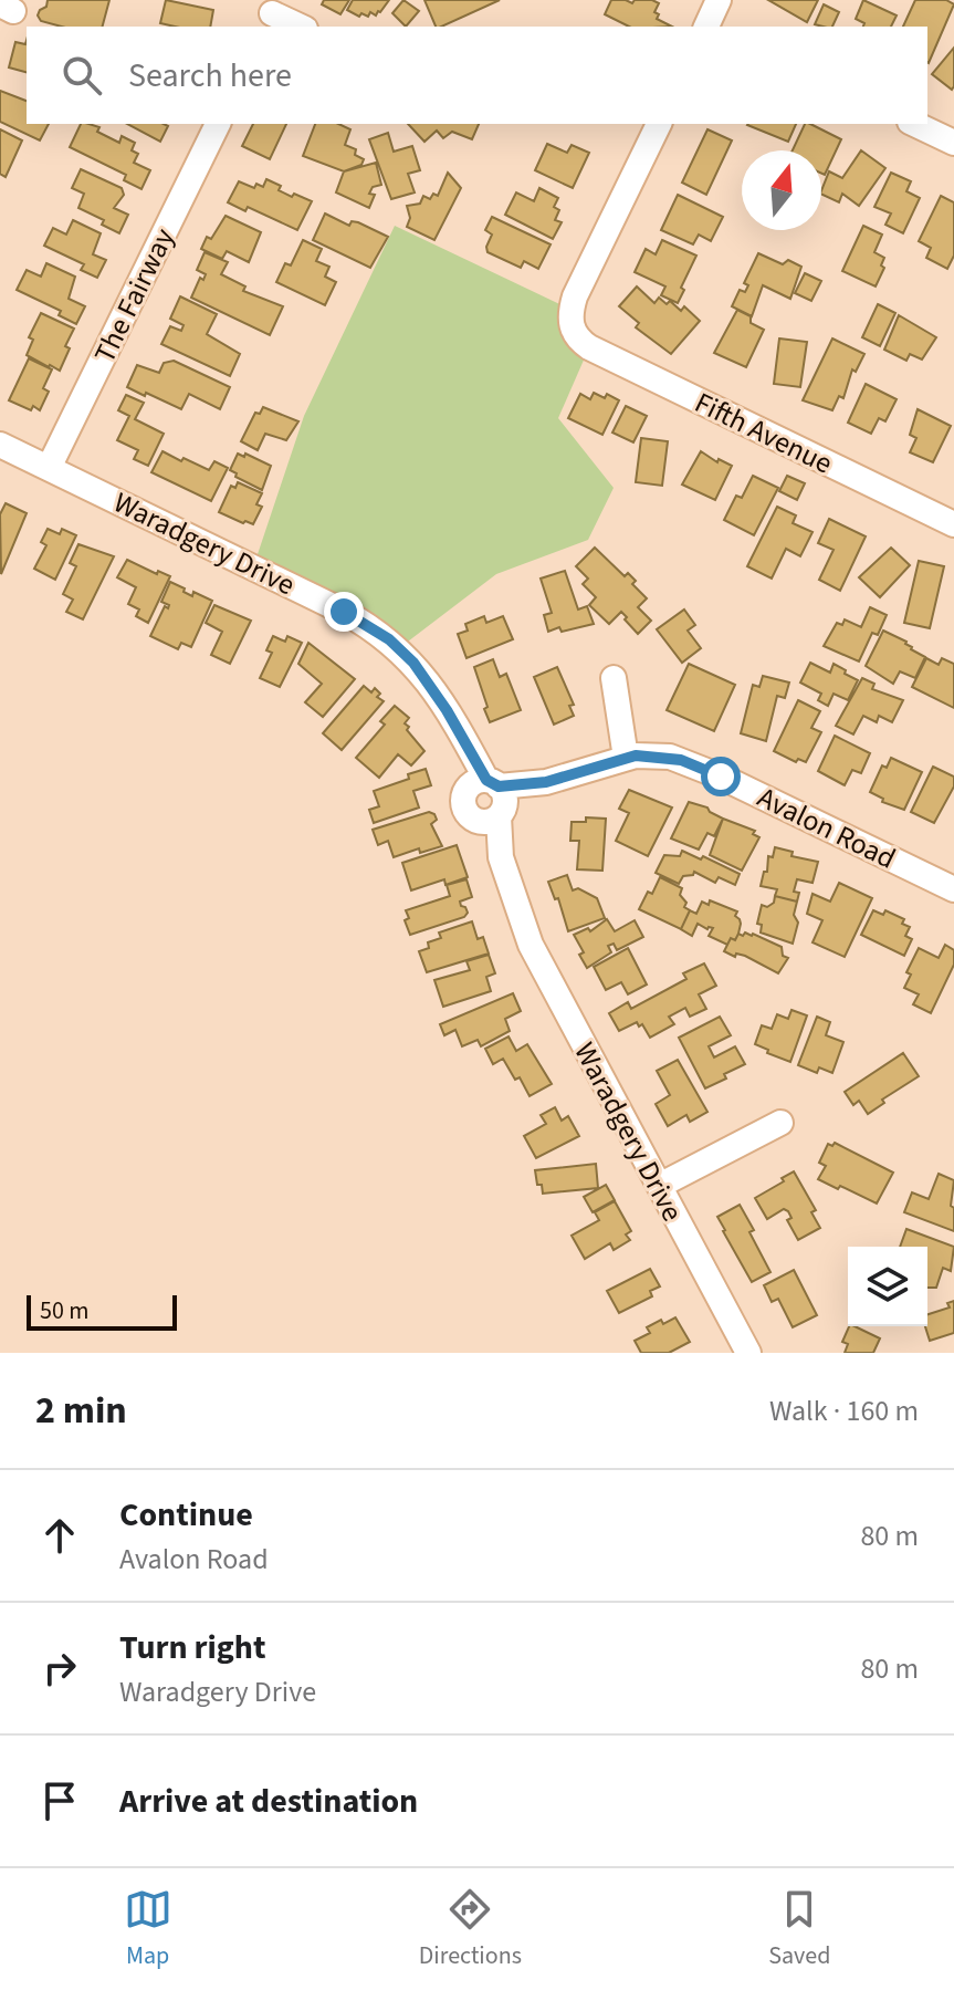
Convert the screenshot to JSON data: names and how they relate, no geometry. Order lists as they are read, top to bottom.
{
  "streets": {
    "street": [
      "The Fairway",
      "Fifth Avenue",
      "Waradgery Drive",
      "Avalon Road"
    ]
  },
  "crossings": [
    ["The Fairway", "Waradgery Drive"],
    ["Waradgery Drive", "Avalon Road"]
  ],
  "scale_bar": "50 m",
  "north": "top",
  "page": {
    "search": "Search here",
    "scale": "50 m",
    "heading": ["2 min", "Walk · 160 m"],
    "list": [
      ["Continue", "Avalon Road", "80 m"],
      ["Turn right", "Waradgery Drive", "80 m"],
      "Arrive at destination"
    ],
    "nav": ["Map", "Directions", "Saved"]
  }
}
